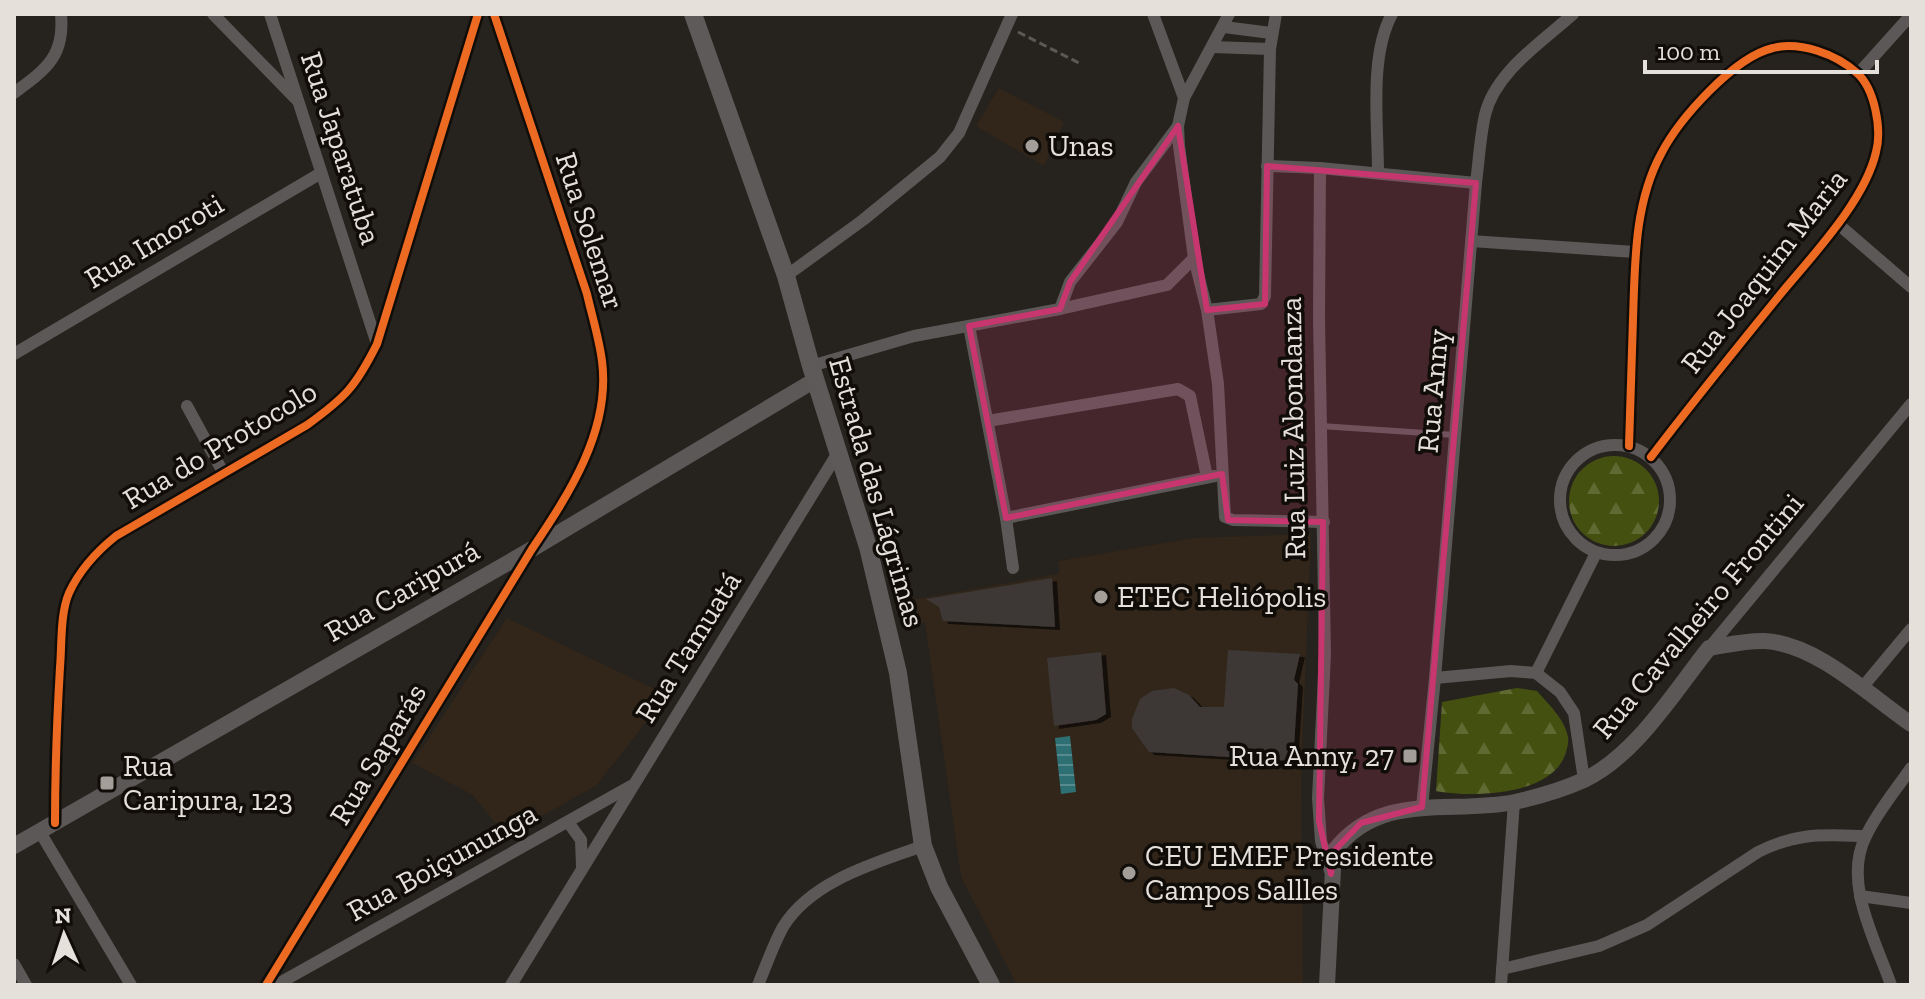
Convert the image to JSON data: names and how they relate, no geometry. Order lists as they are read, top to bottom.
{
  "streets": {
    "main road": ["Estrada das Lágrimas"],
    "street": [
      "Rua Japaratuba",
      "Rua Solemar",
      "Rua Imoroti",
      "Rua Joaquim Maria",
      "Rua Anny",
      "Rua Luiz Abondanza",
      "Rua do Protocolo",
      "Rua Caripurá",
      "Rua Cavalheiro Frontini",
      "Rua Tamuatá",
      "Rua Saparás",
      "Rua Boiçununga"
    ]
  },
  "crossings": [
    ["Rua Japaratuba", "Rua Imoroti"],
    ["Rua Japaratuba", "Rua do Protocolo"],
    ["Rua Solemar", "Rua Caripurá"],
    ["Rua Solemar", "Rua Saparás"],
    ["Rua Anny", "Rua Cavalheiro Frontini"],
    ["Rua Luiz Abondanza", "Rua Cavalheiro Frontini"],
    ["Rua do Protocolo", "Rua Caripurá"],
    ["Estrada das Lágrimas", "Rua Caripurá"],
    ["Estrada das Lágrimas", "Rua Tamuatá"],
    ["Rua Caripurá", "Rua Saparás"],
    ["Rua Tamuatá", "Rua Boiçununga"]
  ],
  "places": {
    "other": ["Unas", "ETEC Heliópolis", "CEU EMEF Presidente Campos Sallles"],
    "transit": ["Rua Anny, 27", "Rua Caripura, 123"]
  },
  "scale_bar": "100 m",
  "north": "top"
}
